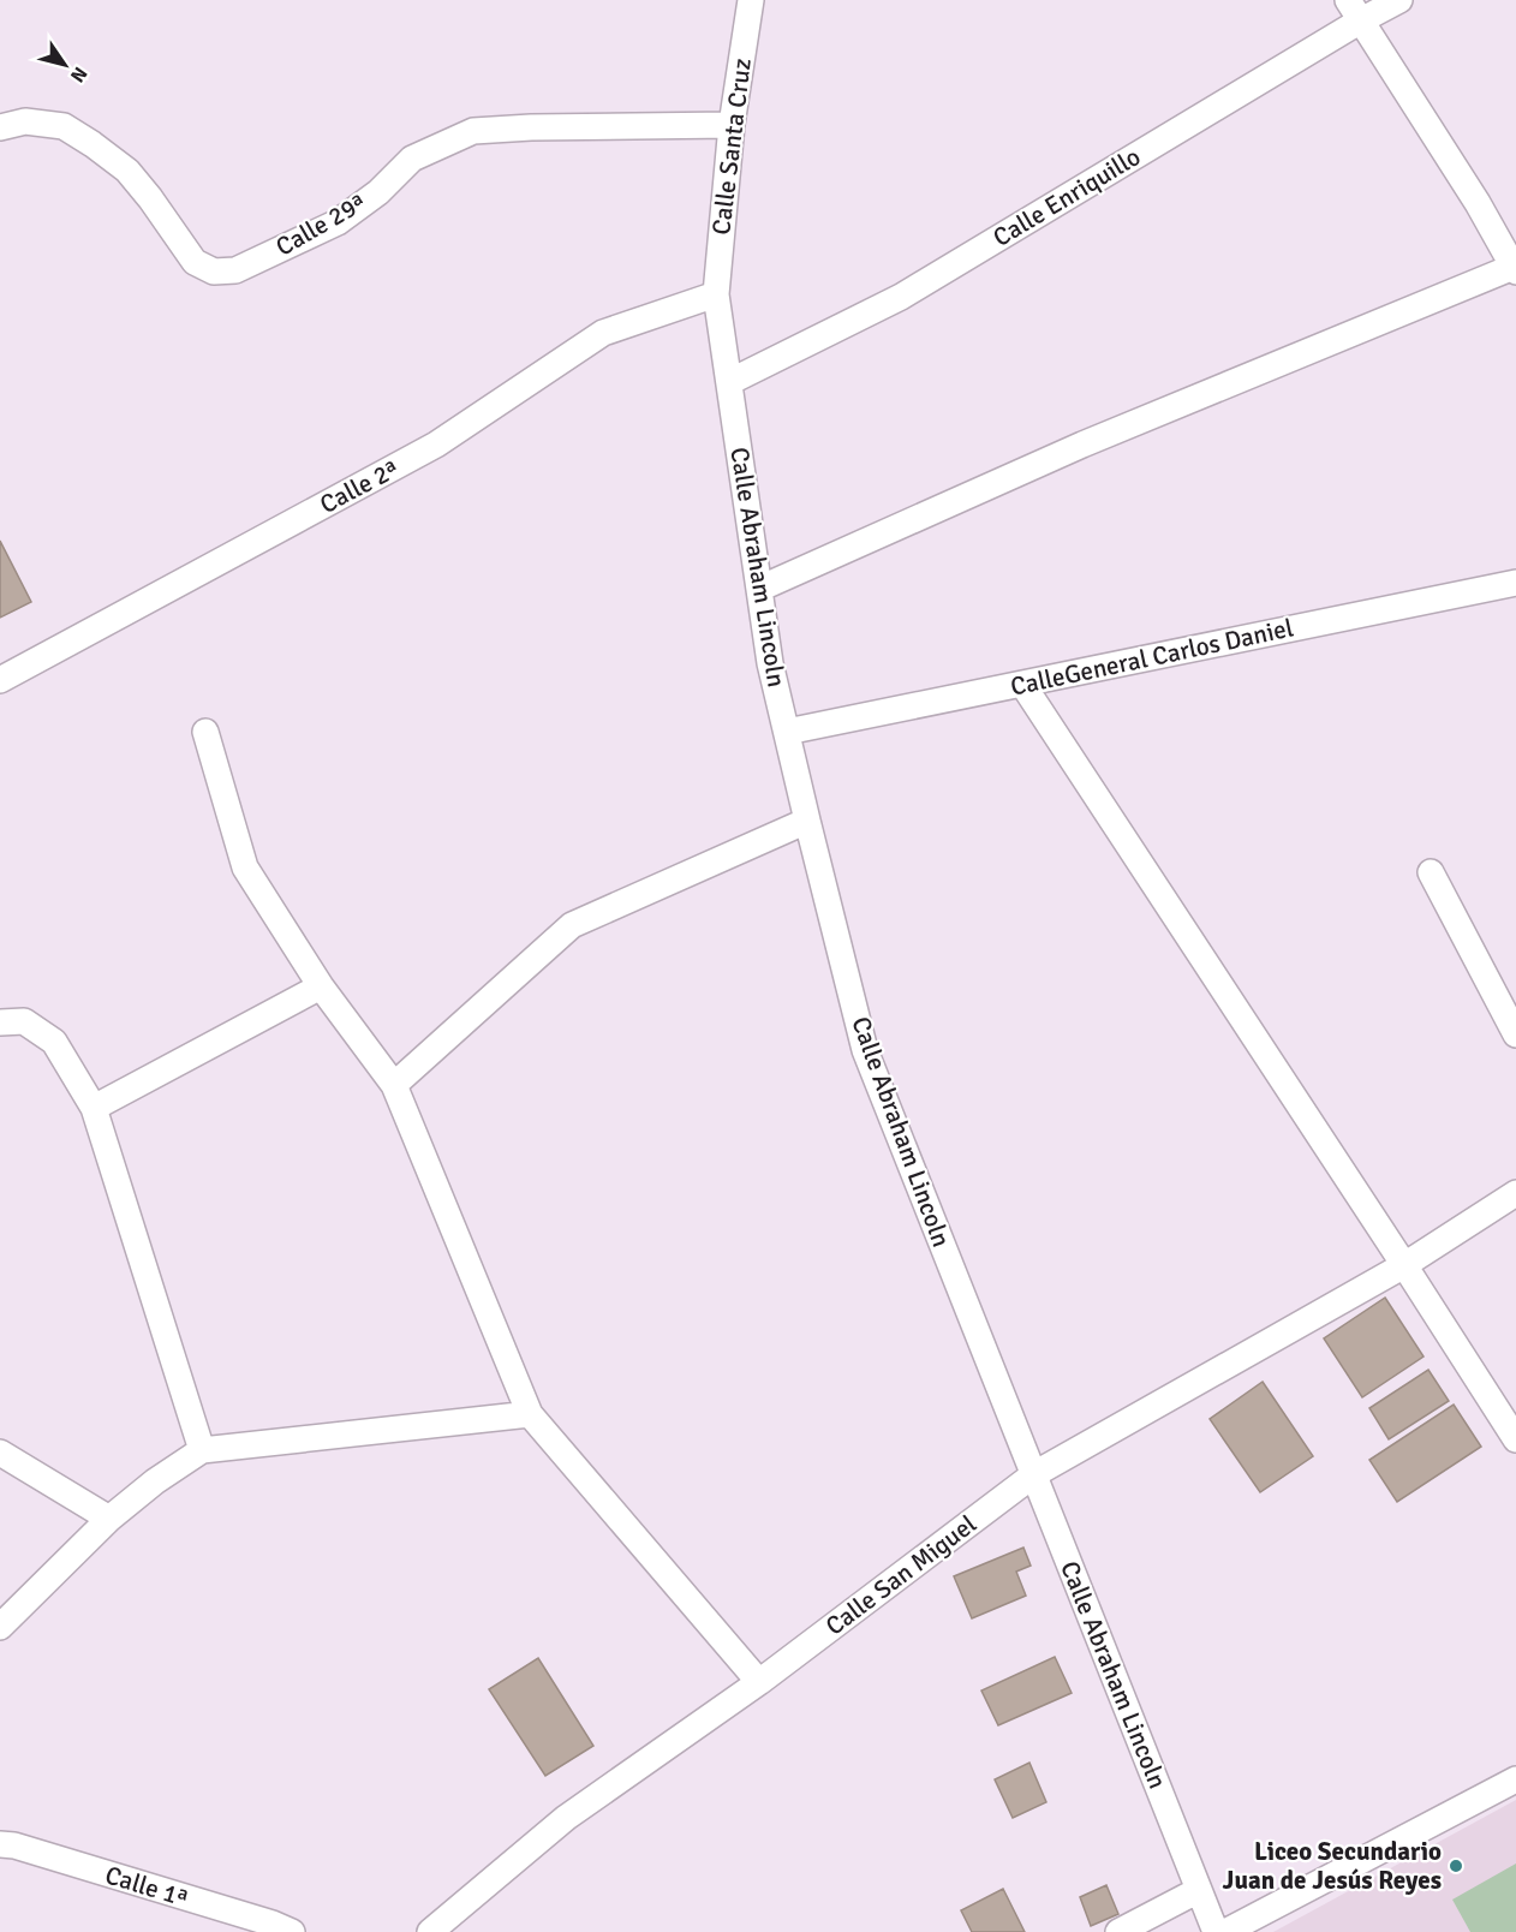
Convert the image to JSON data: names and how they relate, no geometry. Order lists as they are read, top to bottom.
{
  "streets": {
    "street": [
      "Calle Santa Cruz",
      "Calle Enriquillo",
      "Calle 29ª",
      "Calle 2ª",
      "Calle Abraham Lincoln",
      "CalleGeneral Carlos Daniel",
      "Calle San Miguel",
      "Calle 1ª"
    ]
  },
  "crossings": [
    ["Calle Santa Cruz", "Calle 29ª"],
    ["Calle Santa Cruz", "Calle 2ª"],
    ["Calle Santa Cruz", "Calle Abraham Lincoln"],
    ["Calle Enriquillo", "Calle Abraham Lincoln"],
    ["Calle 2ª", "Calle Abraham Lincoln"],
    ["Calle Abraham Lincoln", "CalleGeneral Carlos Daniel"],
    ["Calle Abraham Lincoln", "Calle San Miguel"]
  ],
  "places": ["Liceo Secundario Juan de Jesús Reyes"],
  "north": "bottom right"
}
